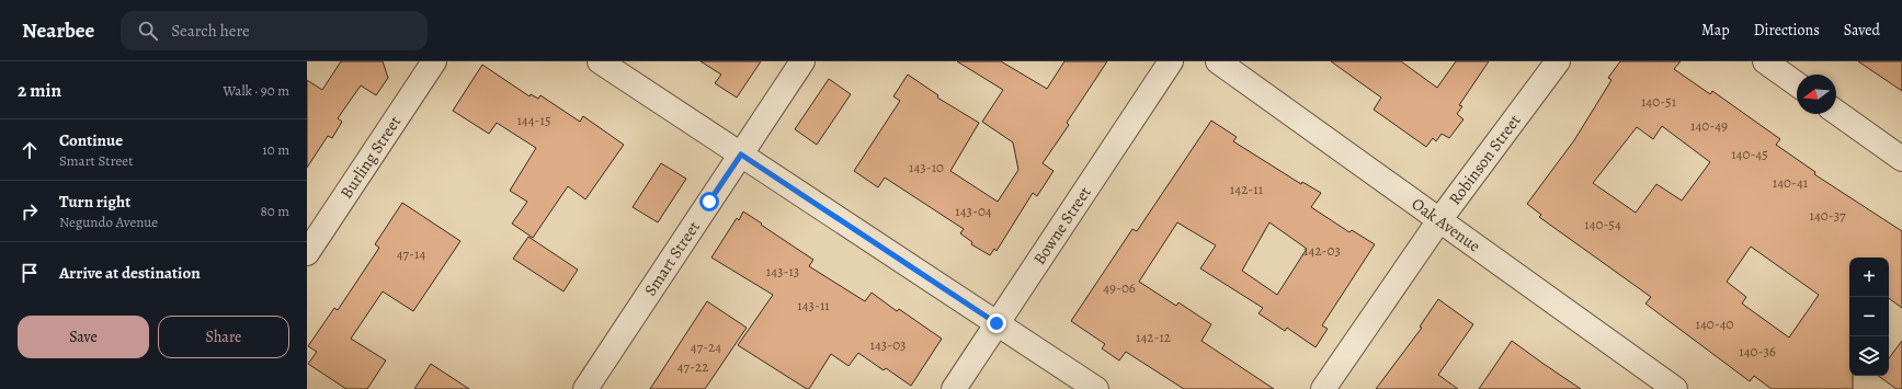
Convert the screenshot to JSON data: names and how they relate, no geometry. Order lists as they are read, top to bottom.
{
  "streets": {
    "street": [
      "Burling Street",
      "Robinson Street",
      "Bowne Street",
      "Oak Avenue",
      "Smart Street"
    ]
  },
  "crossings": [
    ["Robinson Street", "Oak Avenue"]
  ],
  "house_numbers": [
    "140-51",
    "144-15",
    "140-49",
    "140-45",
    "143-10",
    "140-41",
    "142-11",
    "143-04",
    "140-37",
    "140-54",
    "142-03",
    "47-14",
    "143-13",
    "49-06",
    "143-11",
    "140-40",
    "142-12",
    "143-03",
    "47-24",
    "140-36",
    "47-22"
  ],
  "north": "left",
  "page": {
    "header": "Nearbee",
    "search": "Search here",
    "nav": ["Map", "Directions", "Saved"],
    "heading": ["2 min", "Walk · 90 m"],
    "list": [
      ["Continue", "Smart Street", "10 m"],
      ["Turn right", "Negundo Avenue", "80 m"],
      "Arrive at destination"
    ],
    "map_buttons": ["+", "−"],
    "buttons": ["Save", "Share"]
  }
}
